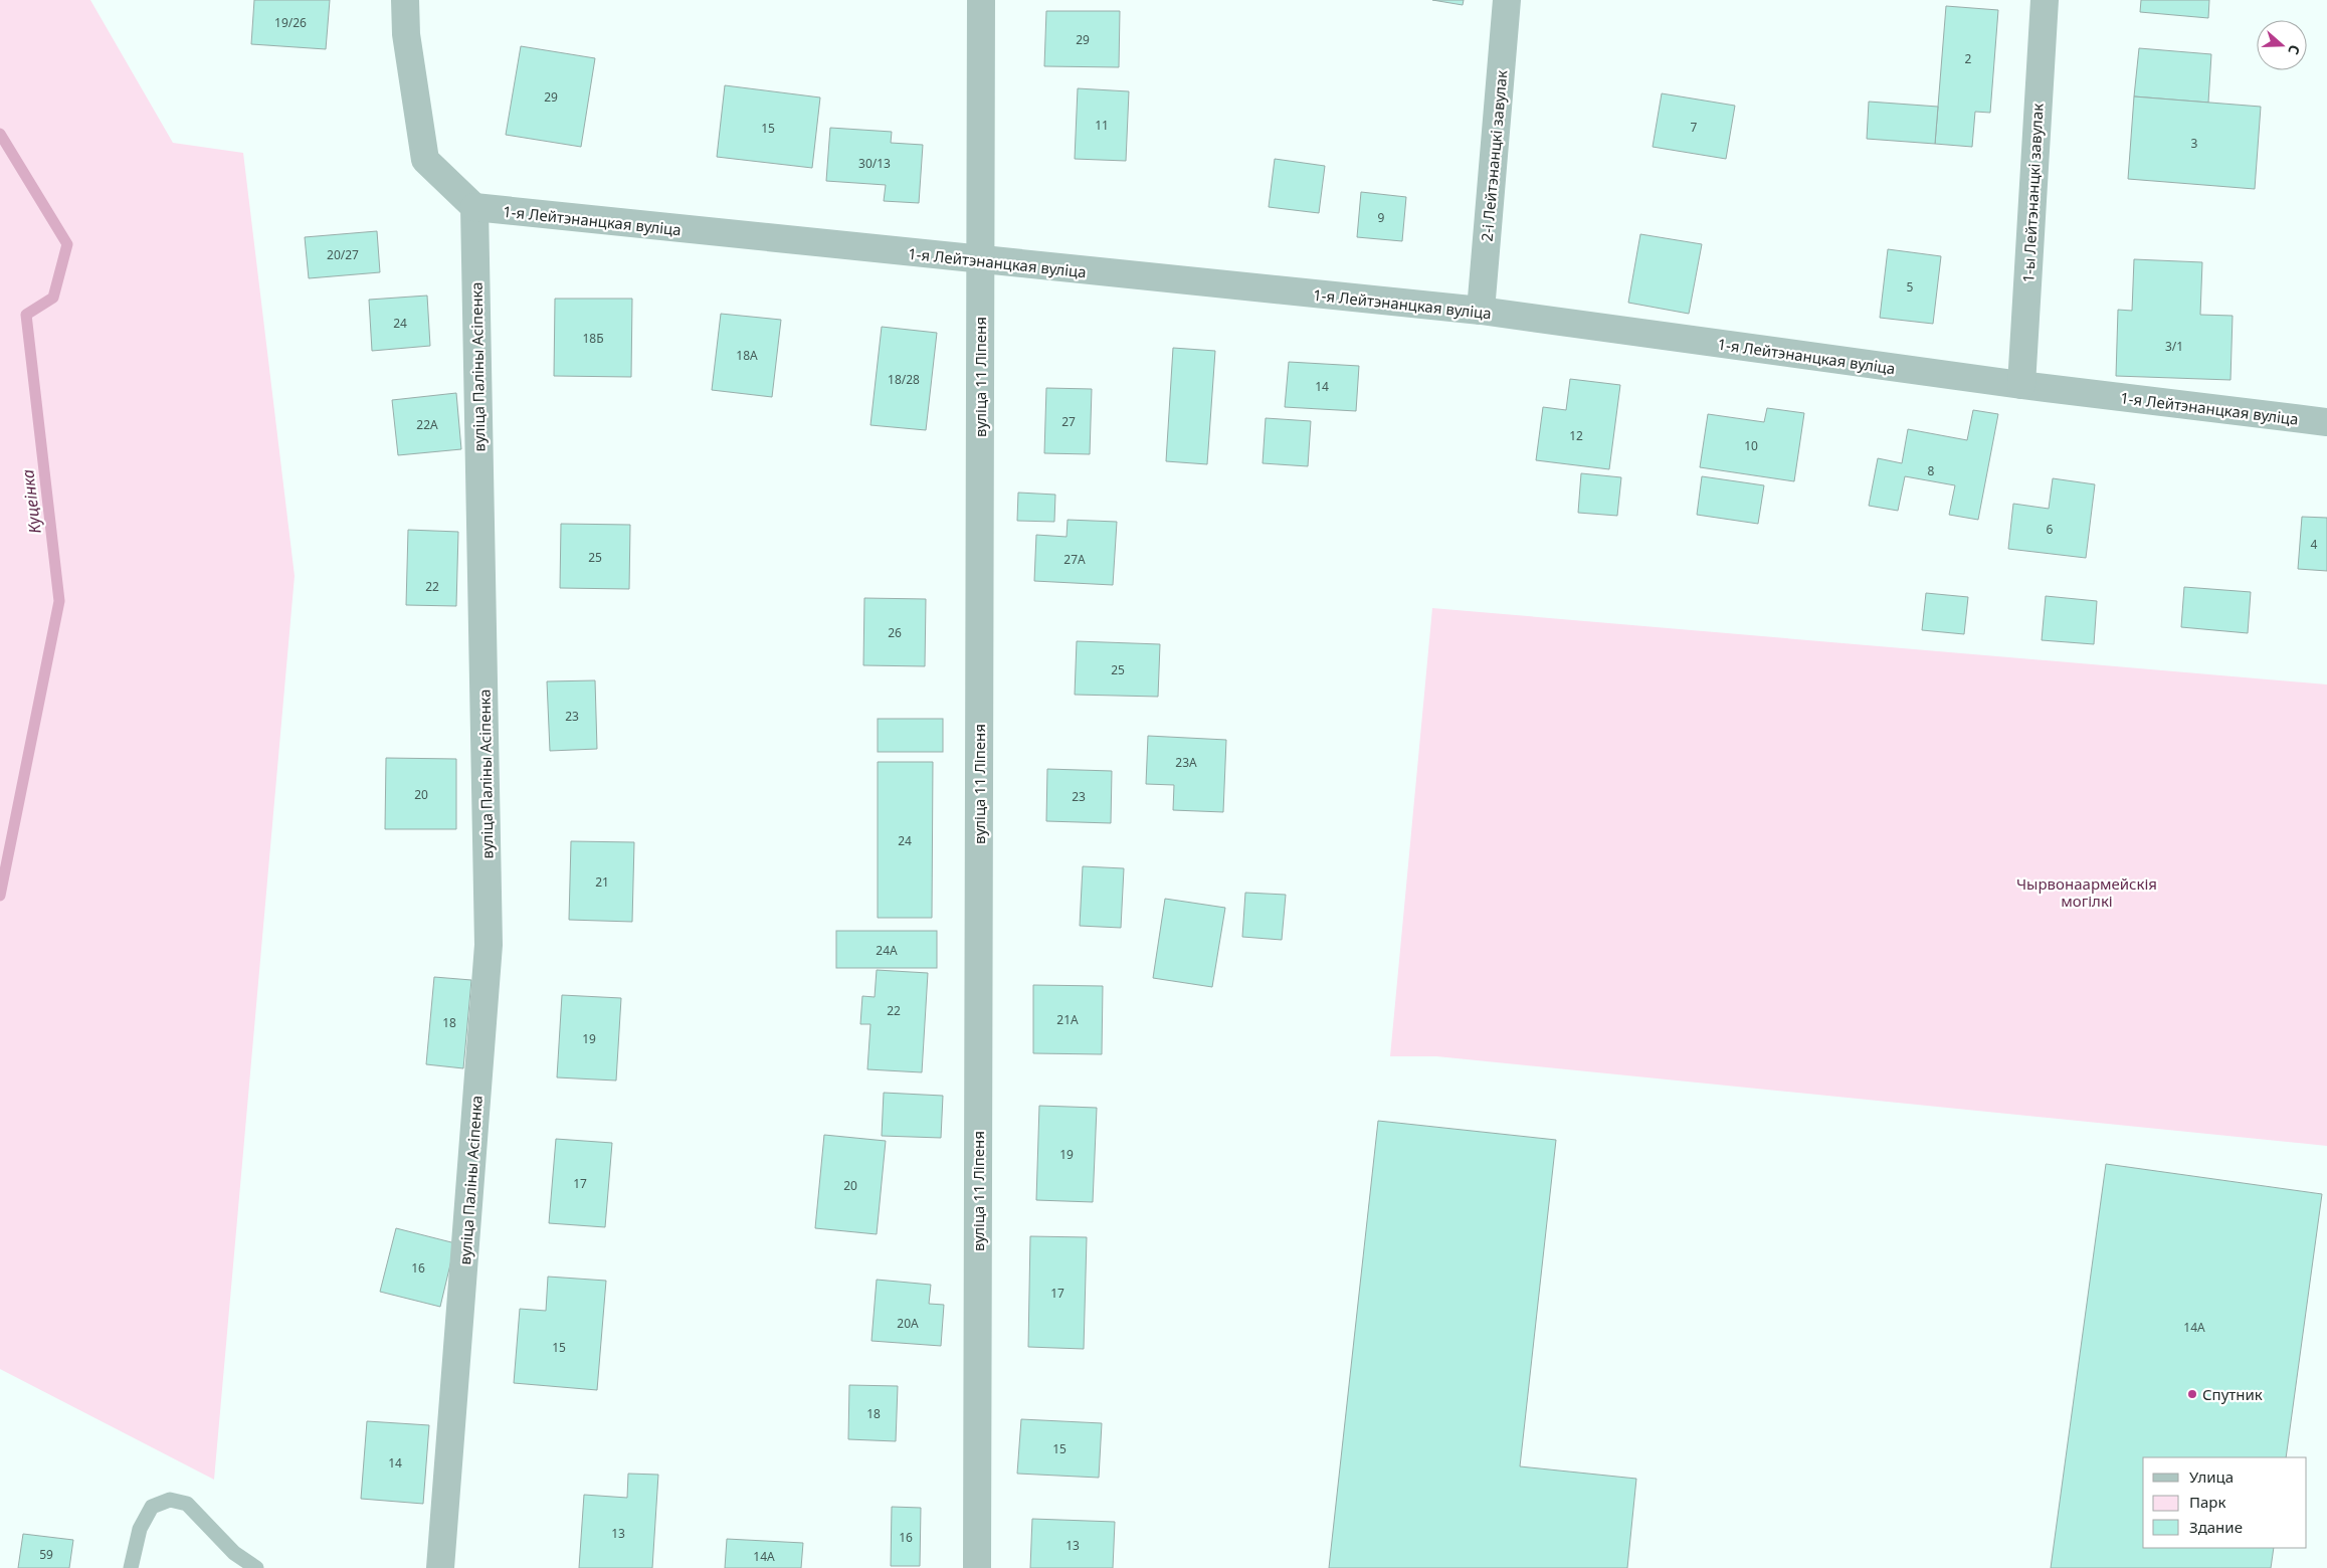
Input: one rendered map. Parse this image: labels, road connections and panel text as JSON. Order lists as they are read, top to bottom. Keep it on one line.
{"streets":{"street":["2-і Лейтэнанцкі завулак","1-ы Лейтэнанцкі завулак","1-я Лейтэнанцкая вуліца","вуліца Паліны Асіпенка","вуліца 11 Ліпеня"]},"crossings":[["2-і Лейтэнанцкі завулак","1-я Лейтэнанцкая вуліца"],["1-ы Лейтэнанцкі завулак","1-я Лейтэнанцкая вуліца"],["1-я Лейтэнанцкая вуліца","вуліца Паліны Асіпенка"],["1-я Лейтэнанцкая вуліца","вуліца 11 Ліпеня"]],"water":["Куцеінка"],"parks":["Чырвонаармейскія могілкі"],"places":["Спутник"],"house_numbers":["19/26","29","2","29","11","7","15","3","30/13","9","20/27","5","24","18Б","3/1","18А","18/28","14","27","22А","12","10","8","6","4","25","27А","22","26","25","23","23А","20","23","24","21","24А","22","21А","18","19","19","17","20","16","17","20А","14А","15","18","15","14","13","16","13","59","14А"],"legend":["Улица","Парк","Здание"],"north":"right"}
